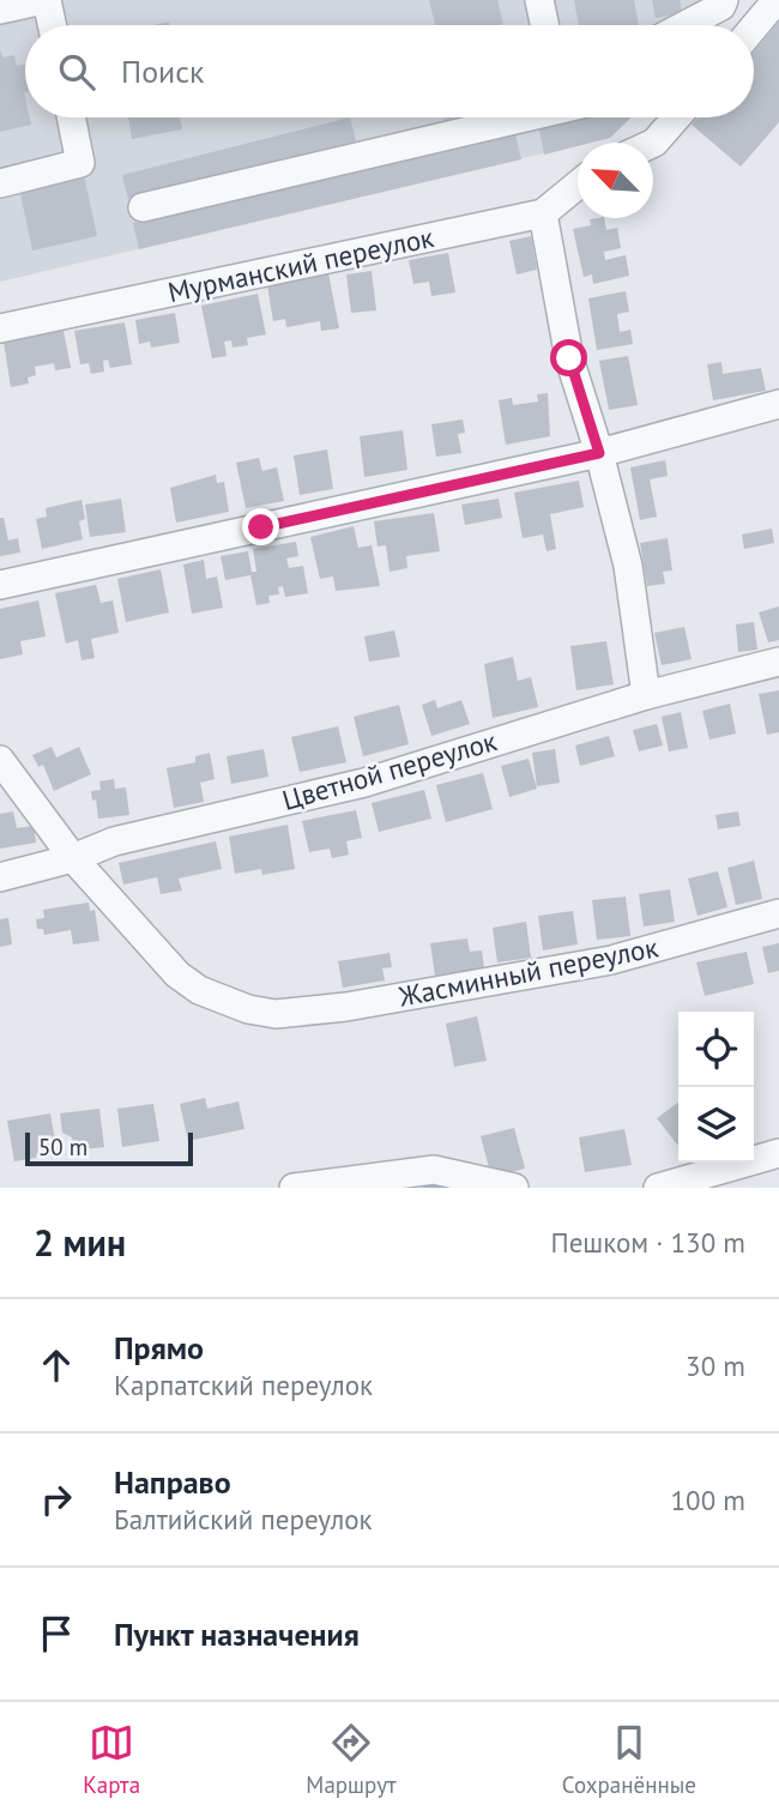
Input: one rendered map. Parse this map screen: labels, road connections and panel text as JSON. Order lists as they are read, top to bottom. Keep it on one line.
{"streets":{"street":["Мурманский переулок","Цветной переулок","Жасминный переулок"]},"crossings":[["Цветной переулок","Жасминный переулок"]],"scale_bar":"50 m","north":"top left","page":{"search":"Поиск","scale":"50 m","heading":["2 мин","Пешком · 130 m"],"list":[["Прямо","Карпатский переулок","30 m"],["Направо","Балтийский переулок","100 m"],"Пункт назначения"],"nav":["Карта","Маршрут","Сохранённые"]}}
